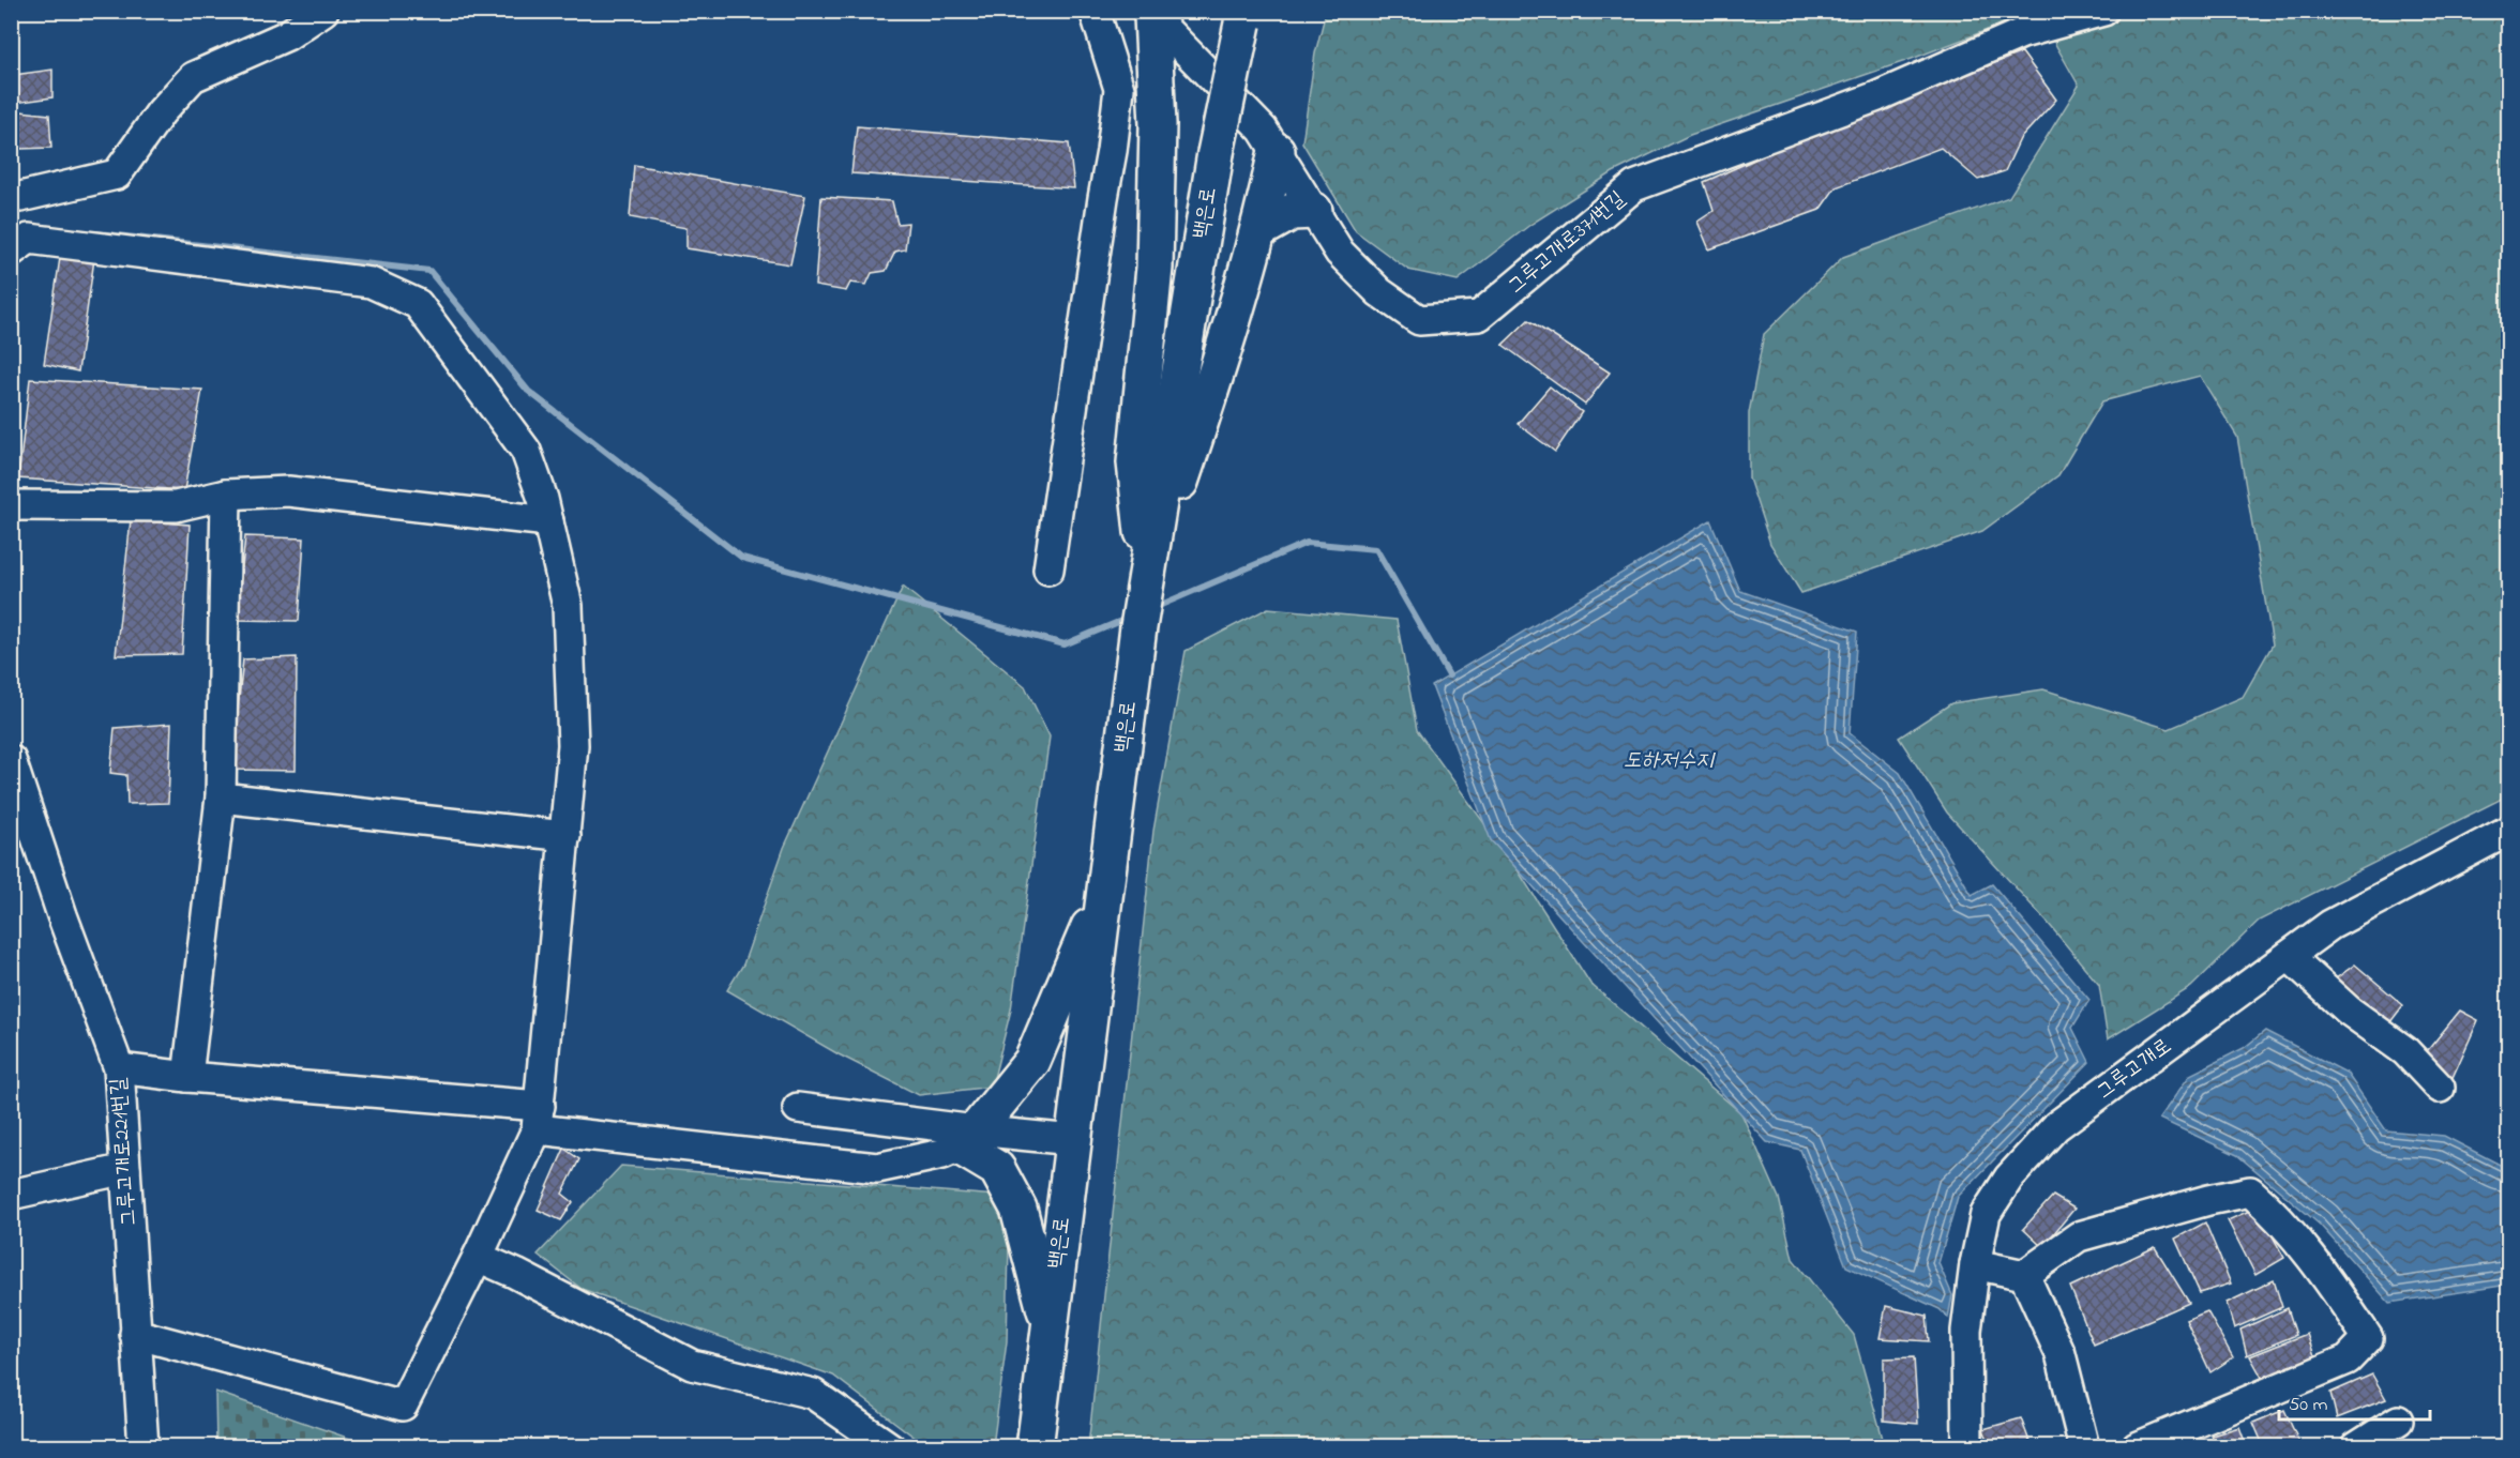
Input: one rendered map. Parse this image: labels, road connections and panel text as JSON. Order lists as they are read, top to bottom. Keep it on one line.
{"streets":{"main road":["백은로"],"street":["그루고개로371번길","그루고개로","그루고개로221번길"]},"water":["도하저수지"],"scale_bar":"50 m"}
